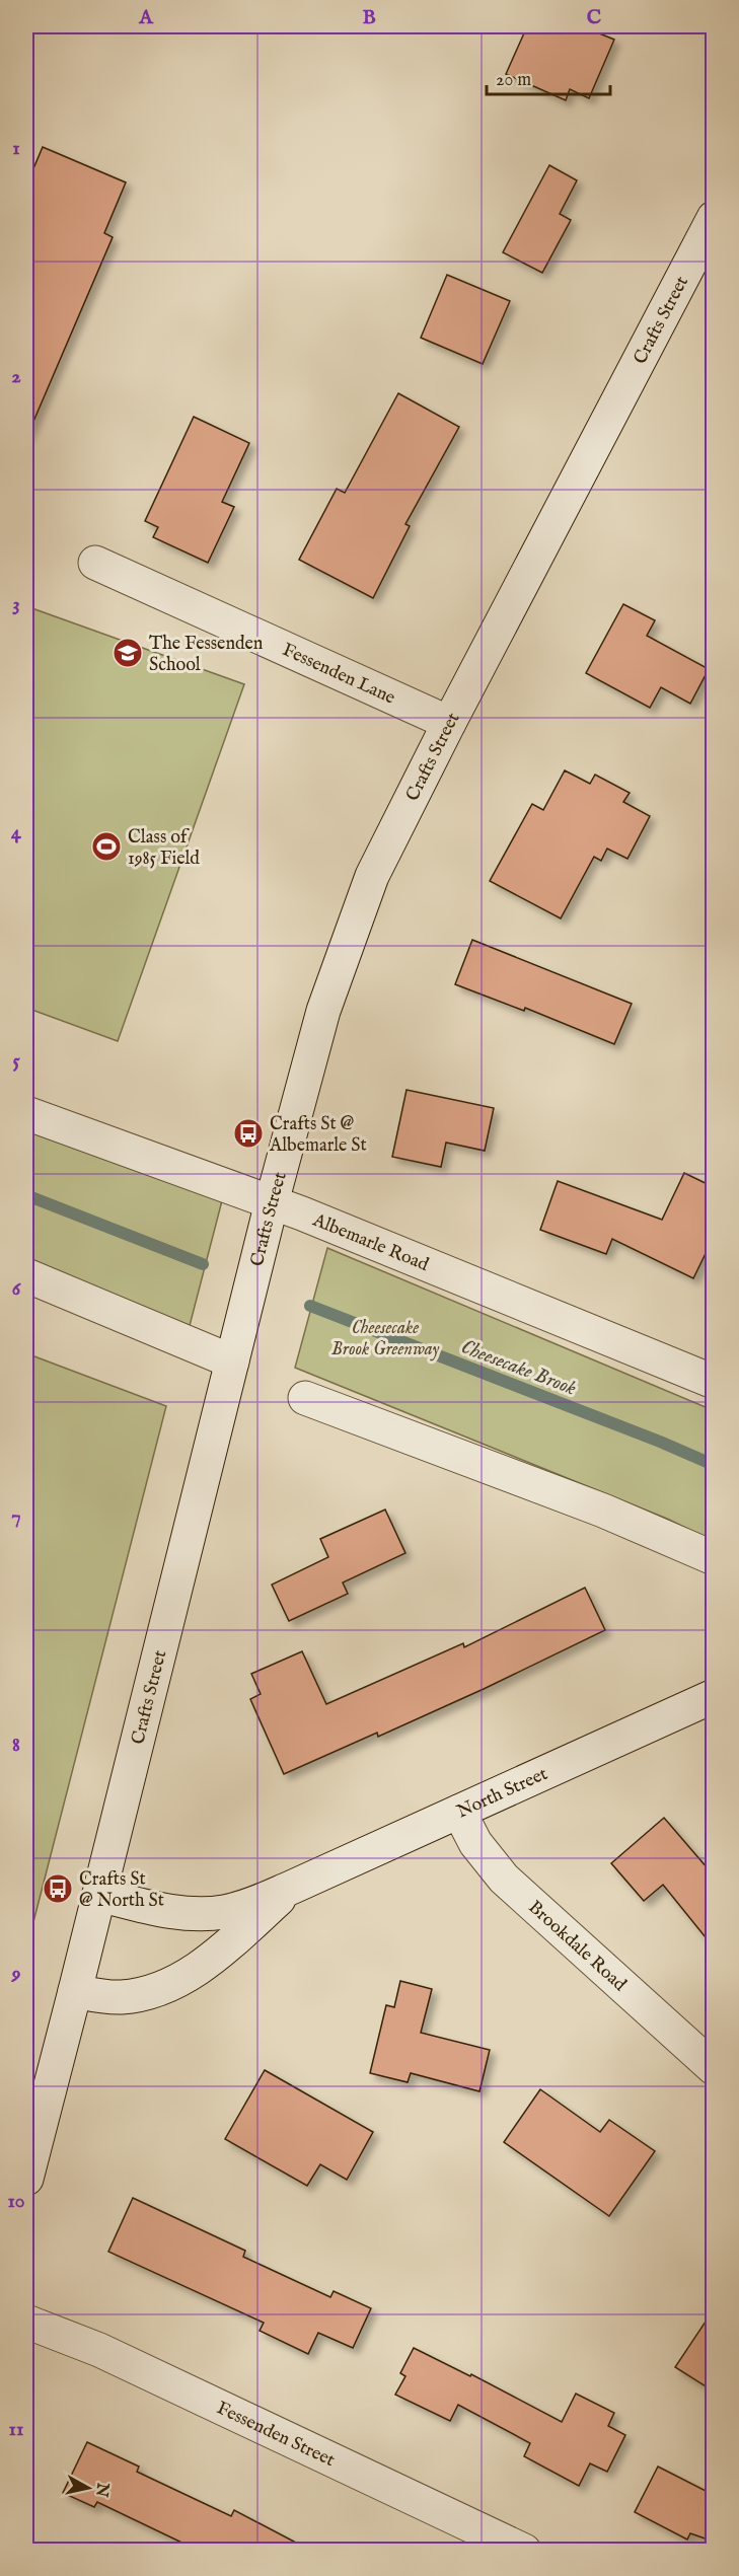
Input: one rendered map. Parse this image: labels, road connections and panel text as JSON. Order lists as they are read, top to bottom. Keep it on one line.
{"streets":{"main road":["Crafts Street","Fessenden Lane","Albemarle Road","North Street","Brookdale Road","Fessenden Street"]},"crossings":[["Crafts Street","Fessenden Lane"],["Crafts Street","Albemarle Road"],["Crafts Street","North Street"],["North Street","Brookdale Road"]],"water":["Cheesecake Brook"],"parks":["Cheesecake Brook Greenway"],"places":{"school or university":["The Fessenden School"],"sports":["Class of 1985 Field"],"bus stop":["Crafts St @ Albemarle St","Crafts St @ North St"]},"scale_bar":"20 m","north":"right","grid":{"columns":["A","B","C"],"rows":["1","2","3","4","5","6","7","8","9","10","11"]}}
